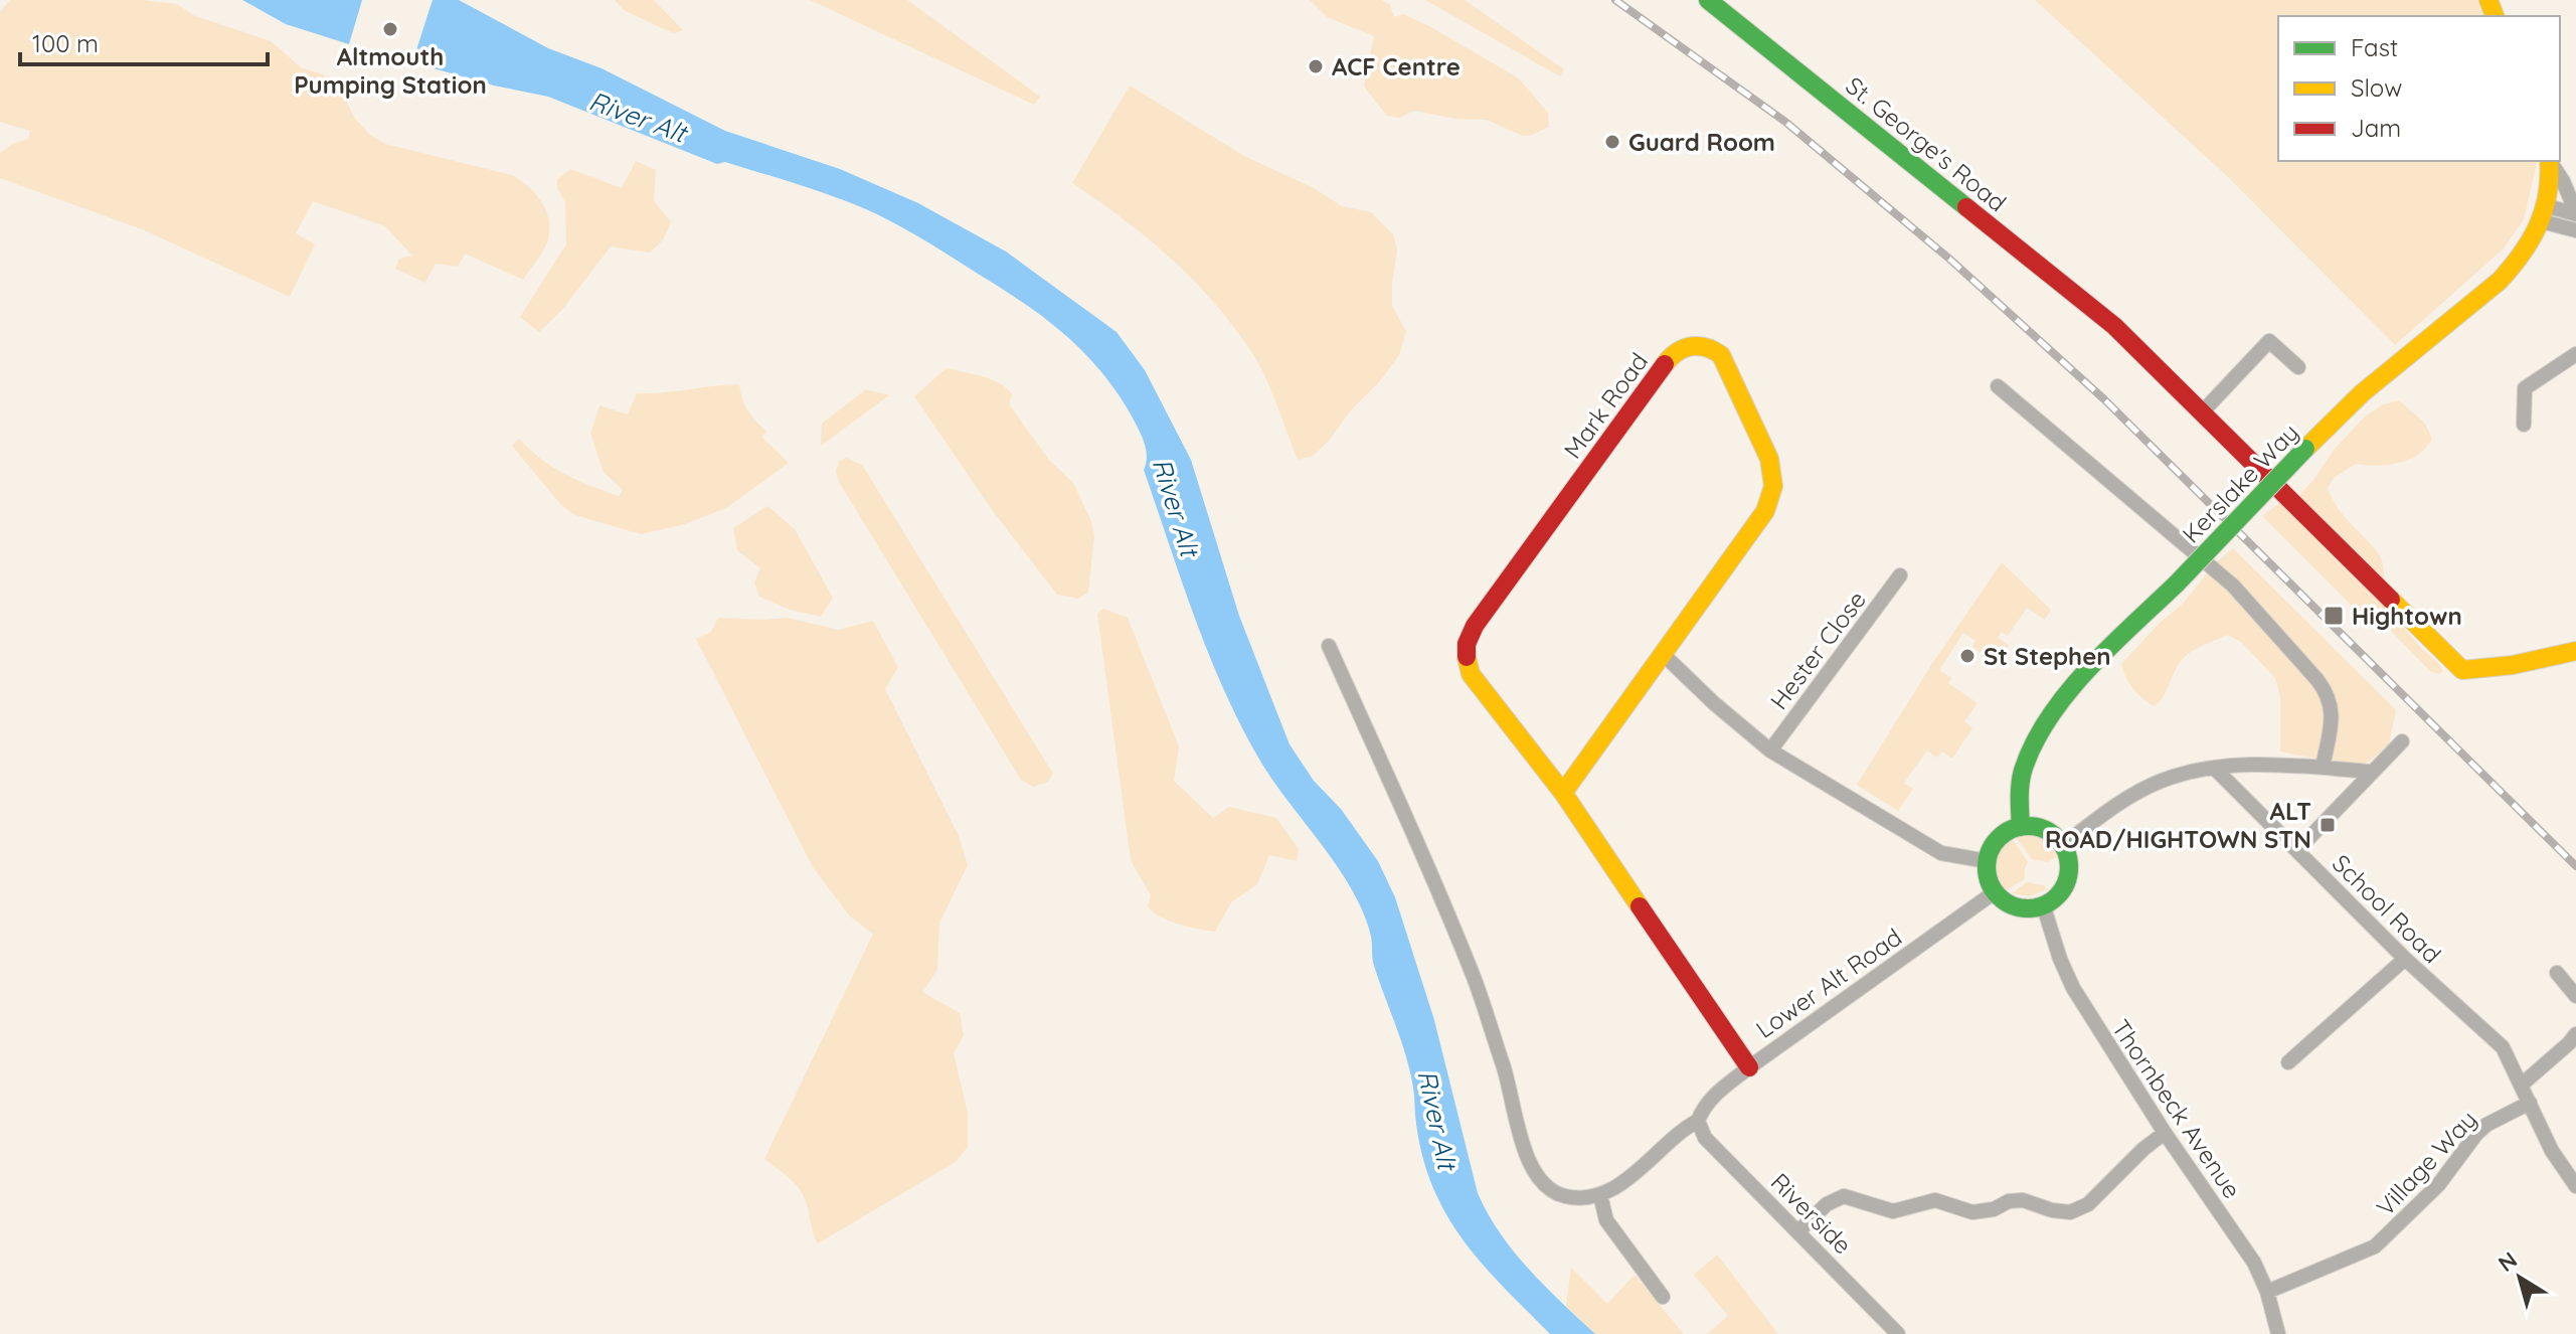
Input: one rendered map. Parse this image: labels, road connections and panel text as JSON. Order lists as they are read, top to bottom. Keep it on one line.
{"streets":{"street":["St. George's Road","Mark Road","Kerslake Way","Hester Close","School Road","Lower Alt Road","Thornbeck Avenue","Village Way","Riverside"]},"crossings":[["Mark Road","Lower Alt Road"],["Kerslake Way","Lower Alt Road"],["Kerslake Way","Thornbeck Avenue"],["School Road","Village Way"],["Lower Alt Road","Thornbeck Avenue"],["Lower Alt Road","Riverside"],["Thornbeck Avenue","Village Way"]],"water":["River Alt"],"places":{"other":["Altmouth Pumping Station","ACF Centre","Guard Room","St Stephen"],"transit":["Hightown","ALT ROAD/HIGHTOWN STN"]},"legend":["Fast","Slow","Jam"],"scale_bar":"100 m","north":"top left"}
